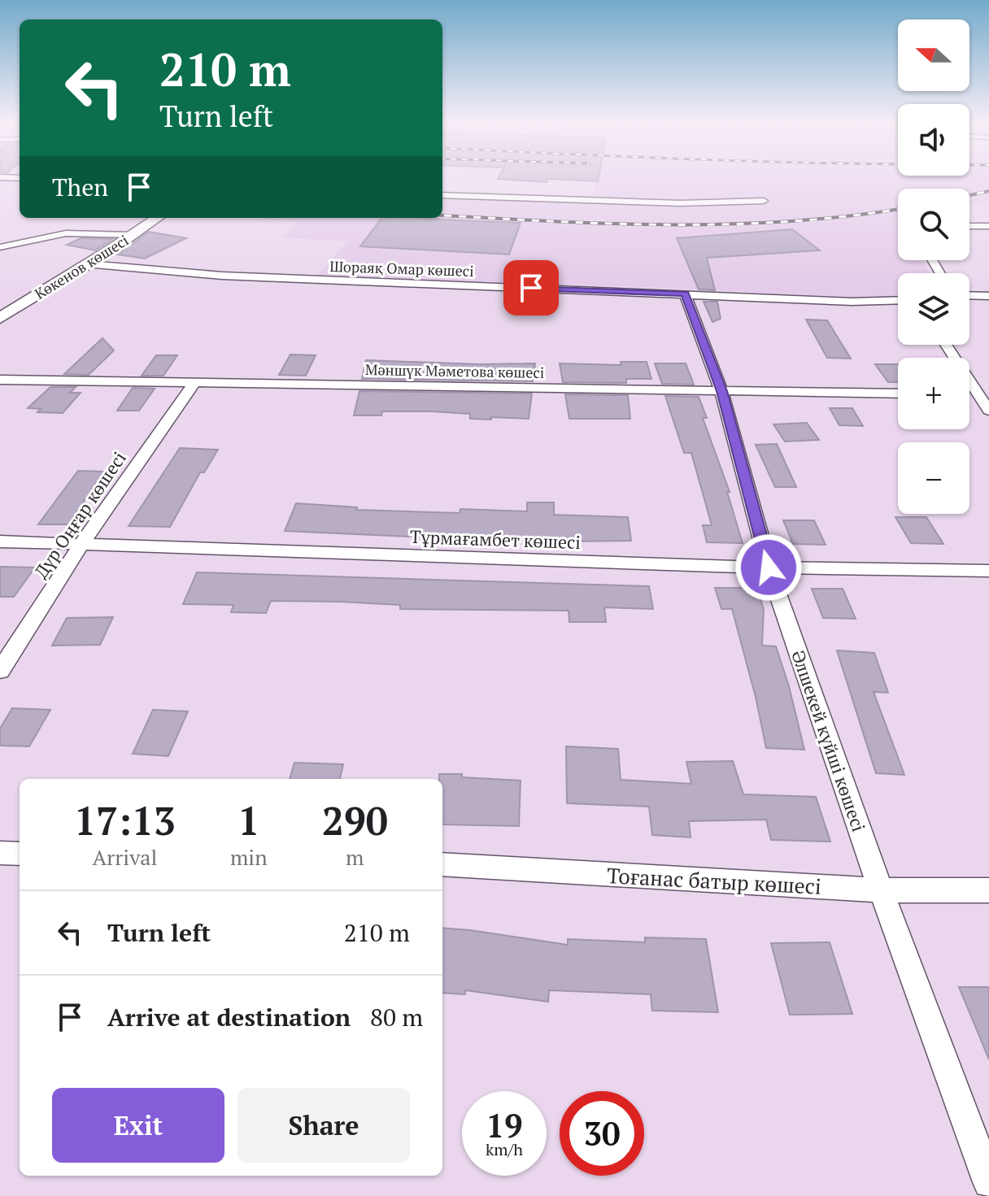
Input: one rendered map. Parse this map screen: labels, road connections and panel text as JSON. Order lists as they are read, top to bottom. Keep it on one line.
{"streets":{"street":["Көкенов көшесі","Шораяқ Омар көшесі","Мәншүк Мәметова көшесі","Дүр Оңғар көшесі","Тұрмағамбет көшесі","Әлшекей күйші көшесі","Тоғанас батыр көшесі"]},"crossings":[["Көкенов көшесі","Шораяқ Омар көшесі"],["Шораяқ Омар көшесі","Әлшекей күйші көшесі"],["Мәншүк Мәметова көшесі","Дүр Оңғар көшесі"],["Мәншүк Мәметова көшесі","Әлшекей күйші көшесі"],["Дүр Оңғар көшесі","Тұрмағамбет көшесі"],["Тұрмағамбет көшесі","Әлшекей күйші көшесі"],["Әлшекей күйші көшесі","Тоғанас батыр көшесі"]],"north":"left","page":{"map_buttons":["+","−"],"turn":["210 m","Turn left"],"then":"Then","eta":["17:13","Arrival","1","min","290","m"],"list":[{"name":"Turn left","value":"210 m"},{"name":"Arrive at destination","value":"80 m"}],"buttons":["Exit","Share"],"speed":"19 km/h","limit":"30"}}
